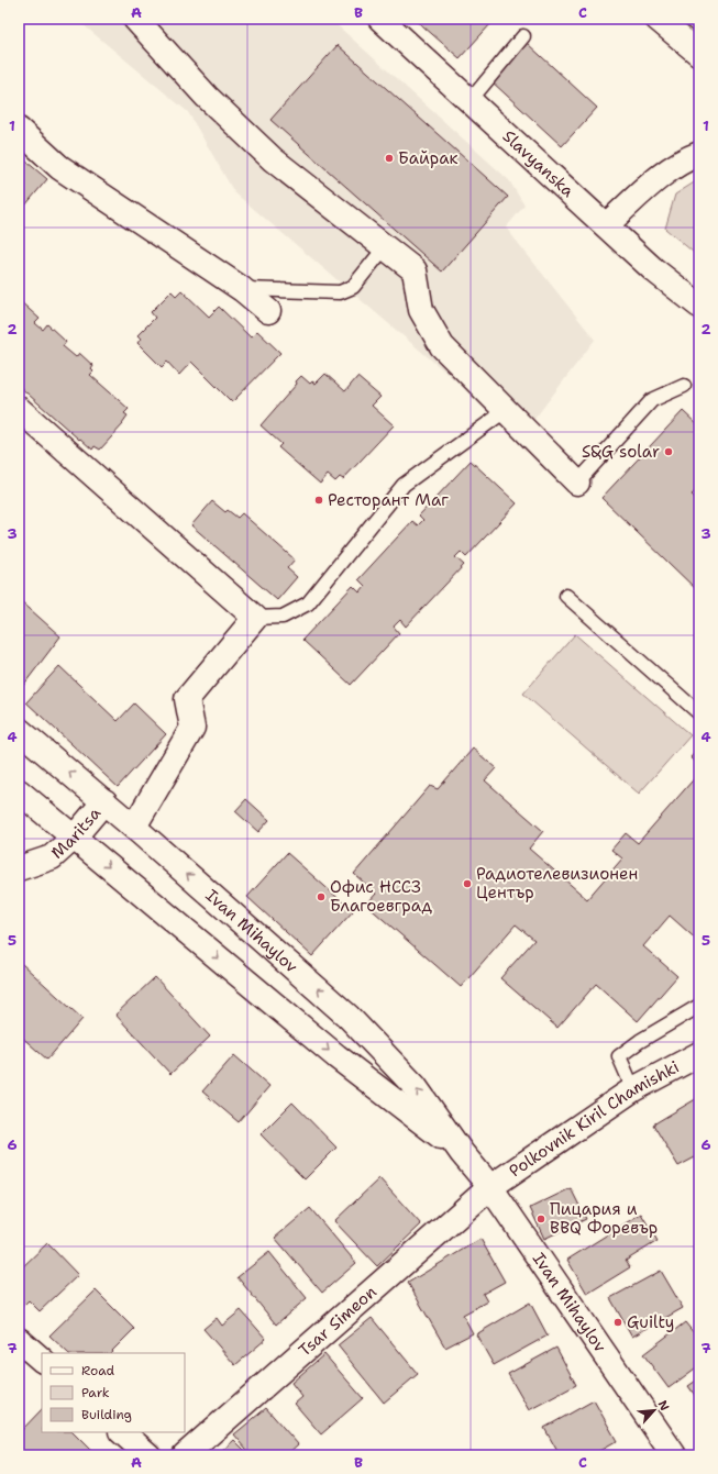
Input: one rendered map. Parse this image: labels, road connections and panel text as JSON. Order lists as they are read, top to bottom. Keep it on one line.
{"streets":{"street":["Slavyanska","Maritsa","Ivan Mihaylov","Polkovnik Kiril Chamishki","Tsar Simeon"]},"crossings":[["Maritsa","Ivan Mihaylov"],["Ivan Mihaylov","Polkovnik Kiril Chamishki"],["Ivan Mihaylov","Tsar Simeon"],["Polkovnik Kiril Chamishki","Tsar Simeon"]],"places":["Байрак","S&G solar","Ресторант Маг","Радиотелевизионен Център","Офис НССЗ Благоевград","Пицария и BBQ Форевър","Guilty"],"legend":["Road","Park","Building"],"north":"top right","grid":{"columns":["A","B","C"],"rows":["1","2","3","4","5","6","7"]}}
